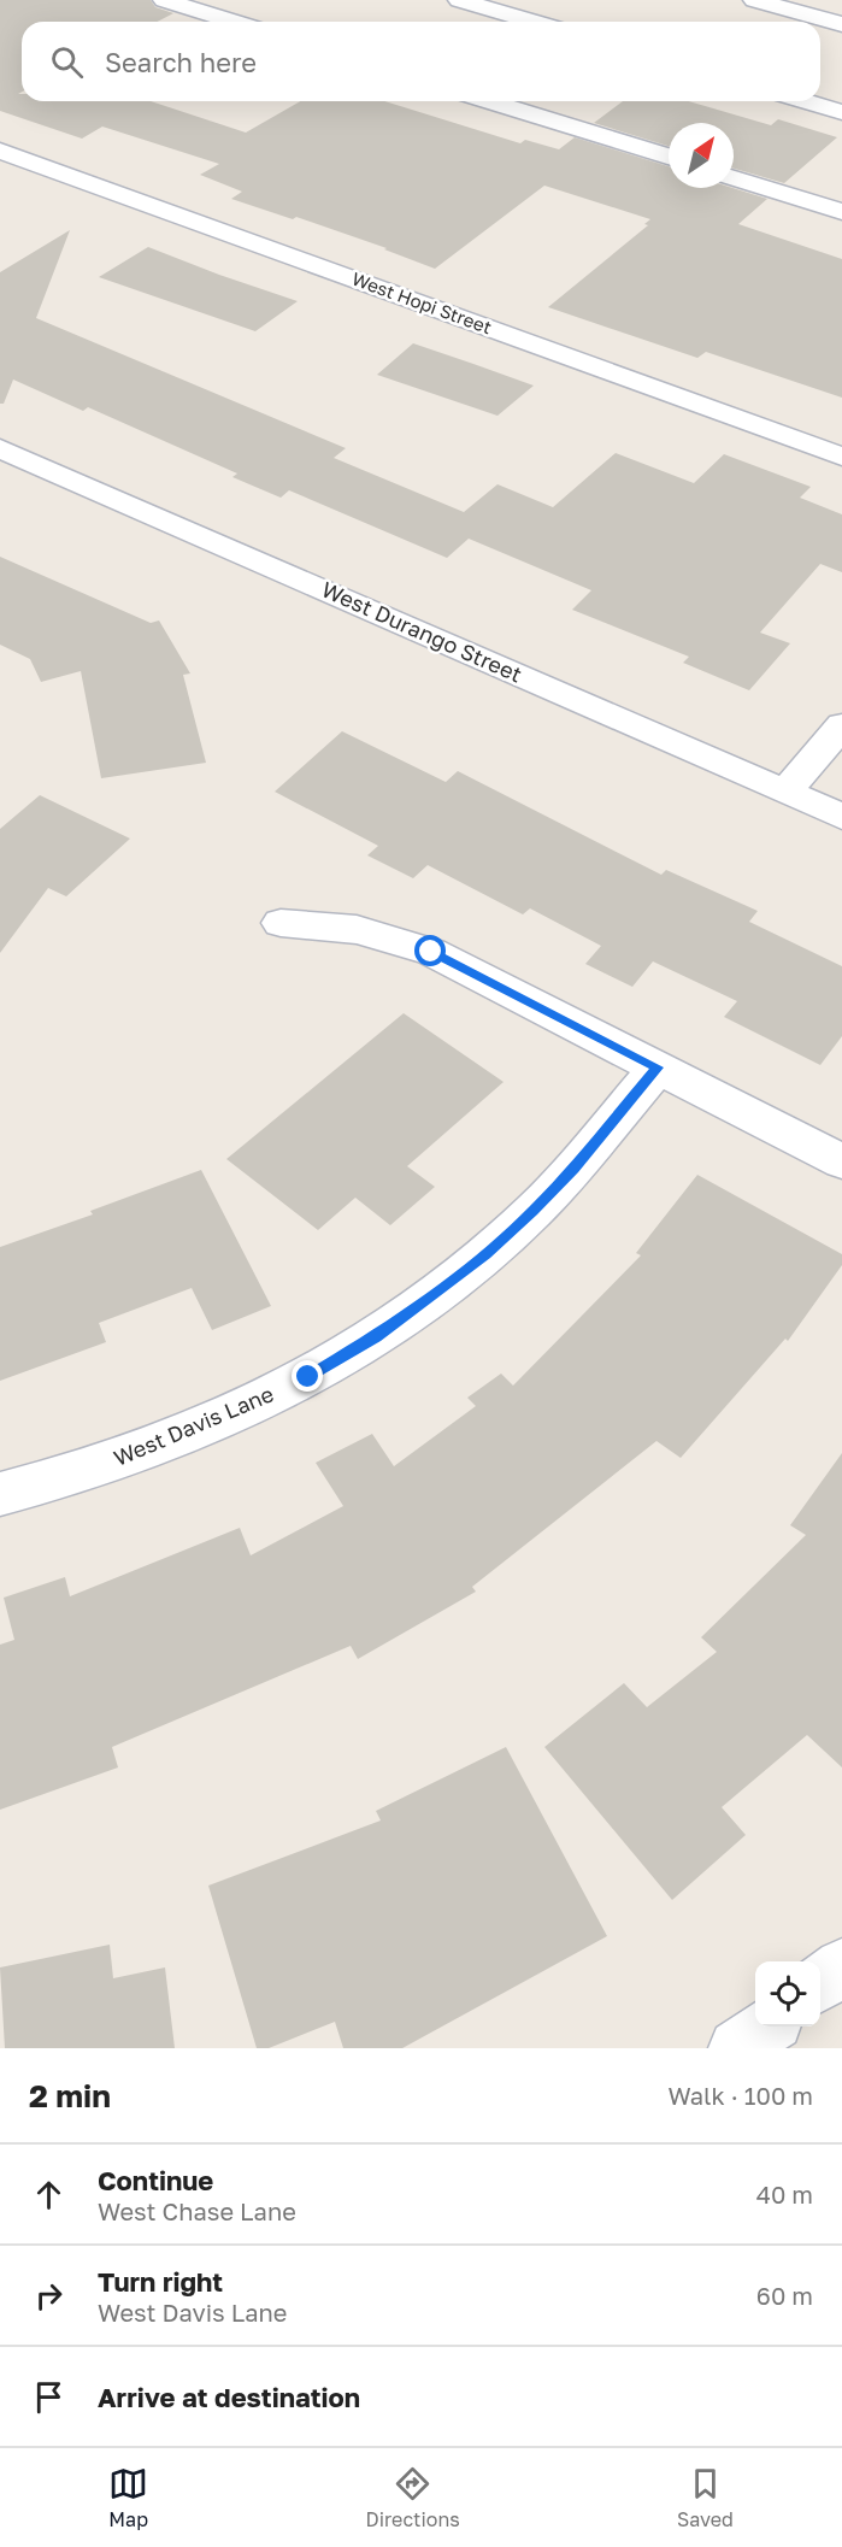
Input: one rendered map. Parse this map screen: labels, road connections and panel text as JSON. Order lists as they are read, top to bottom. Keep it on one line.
{"streets":{"street":["West Hopi Street","West Durango Street","West Davis Lane"]},"north":"top right","page":{"search":"Search here","heading":["2 min","Walk · 100 m"],"list":[["Continue","West Chase Lane","40 m"],["Turn right","West Davis Lane","60 m"],"Arrive at destination"],"nav":["Map","Directions","Saved"]}}
